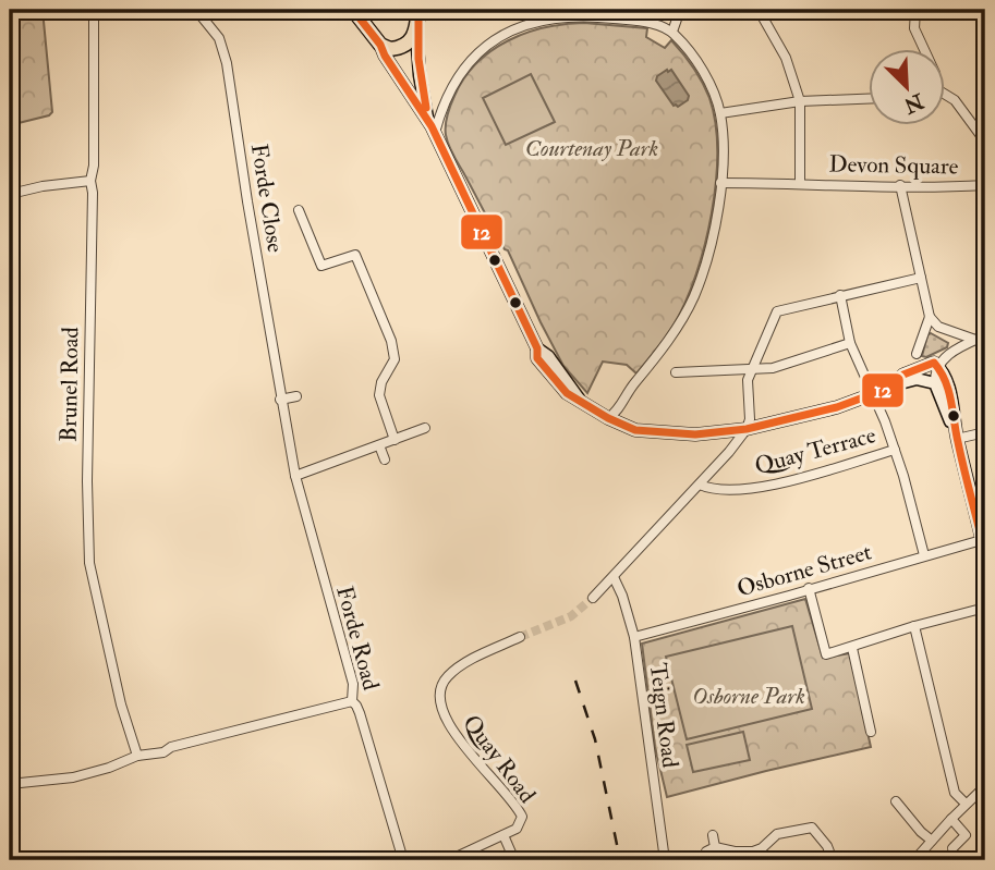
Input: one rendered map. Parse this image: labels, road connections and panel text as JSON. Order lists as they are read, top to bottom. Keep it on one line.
{"streets":{"street":["Devon Square","Forde Close","Brunel Road","Quay Terrace","Osborne Street","Forde Road","Teign Road","Quay Road"]},"crossings":[["Forde Close","Forde Road"],["Osborne Street","Teign Road"]],"parks":["Courtenay Park","Osborne Park"],"lines":["transit line 12"],"north":"bottom right"}
